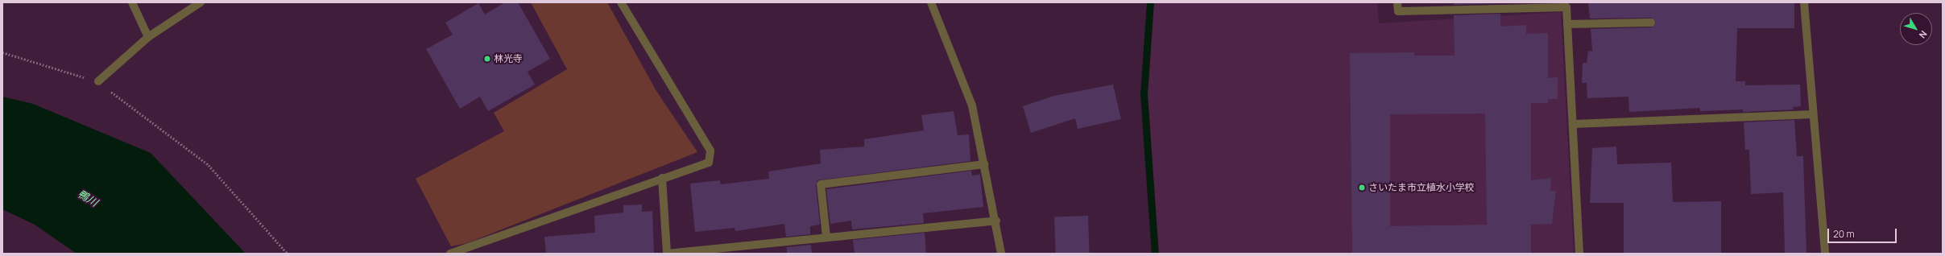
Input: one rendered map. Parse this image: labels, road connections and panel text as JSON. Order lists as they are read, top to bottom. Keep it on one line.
{"water":["鴨川"],"places":["林光寺","さいたま市立植水小学校"],"scale_bar":"20 m","north":"bottom right"}
